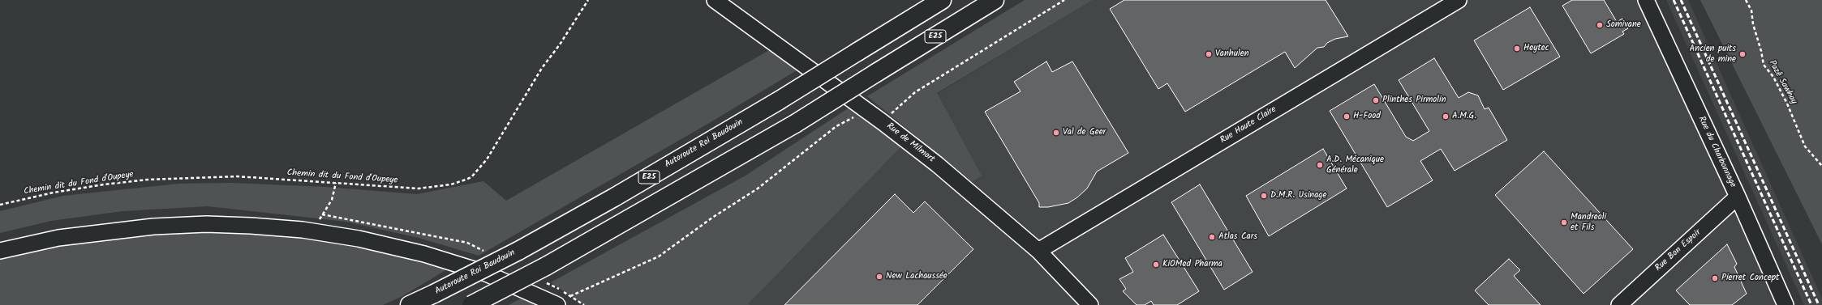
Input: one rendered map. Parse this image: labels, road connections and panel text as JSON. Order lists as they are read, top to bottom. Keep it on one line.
{"streets":{"highway":["E25","Autoroute Roi Baudouin"],"street":["Rue Haute Claire","Rue de Milmort","Rue du Charbonnage","Rue Bon Espoir"],"path":["Pazê Sawhay","Chemin dit du Fond d'Oupeye"]},"crossings":[["Rue Haute Claire","Rue de Milmort"],["Rue du Charbonnage","Rue Bon Espoir"]],"places":["Somivane","Heytec","Vanhulen","Ancien puits de mine","Plinthes Pirmolin","H-Food","A.M.G.","Val de Geer","A.D. Mécanique Générale","D.M.R. Usinage","Mandreoli et Fils","Atlas Cars","KiOMed Pharma","New Lachaussée","Pierret Concept"]}
